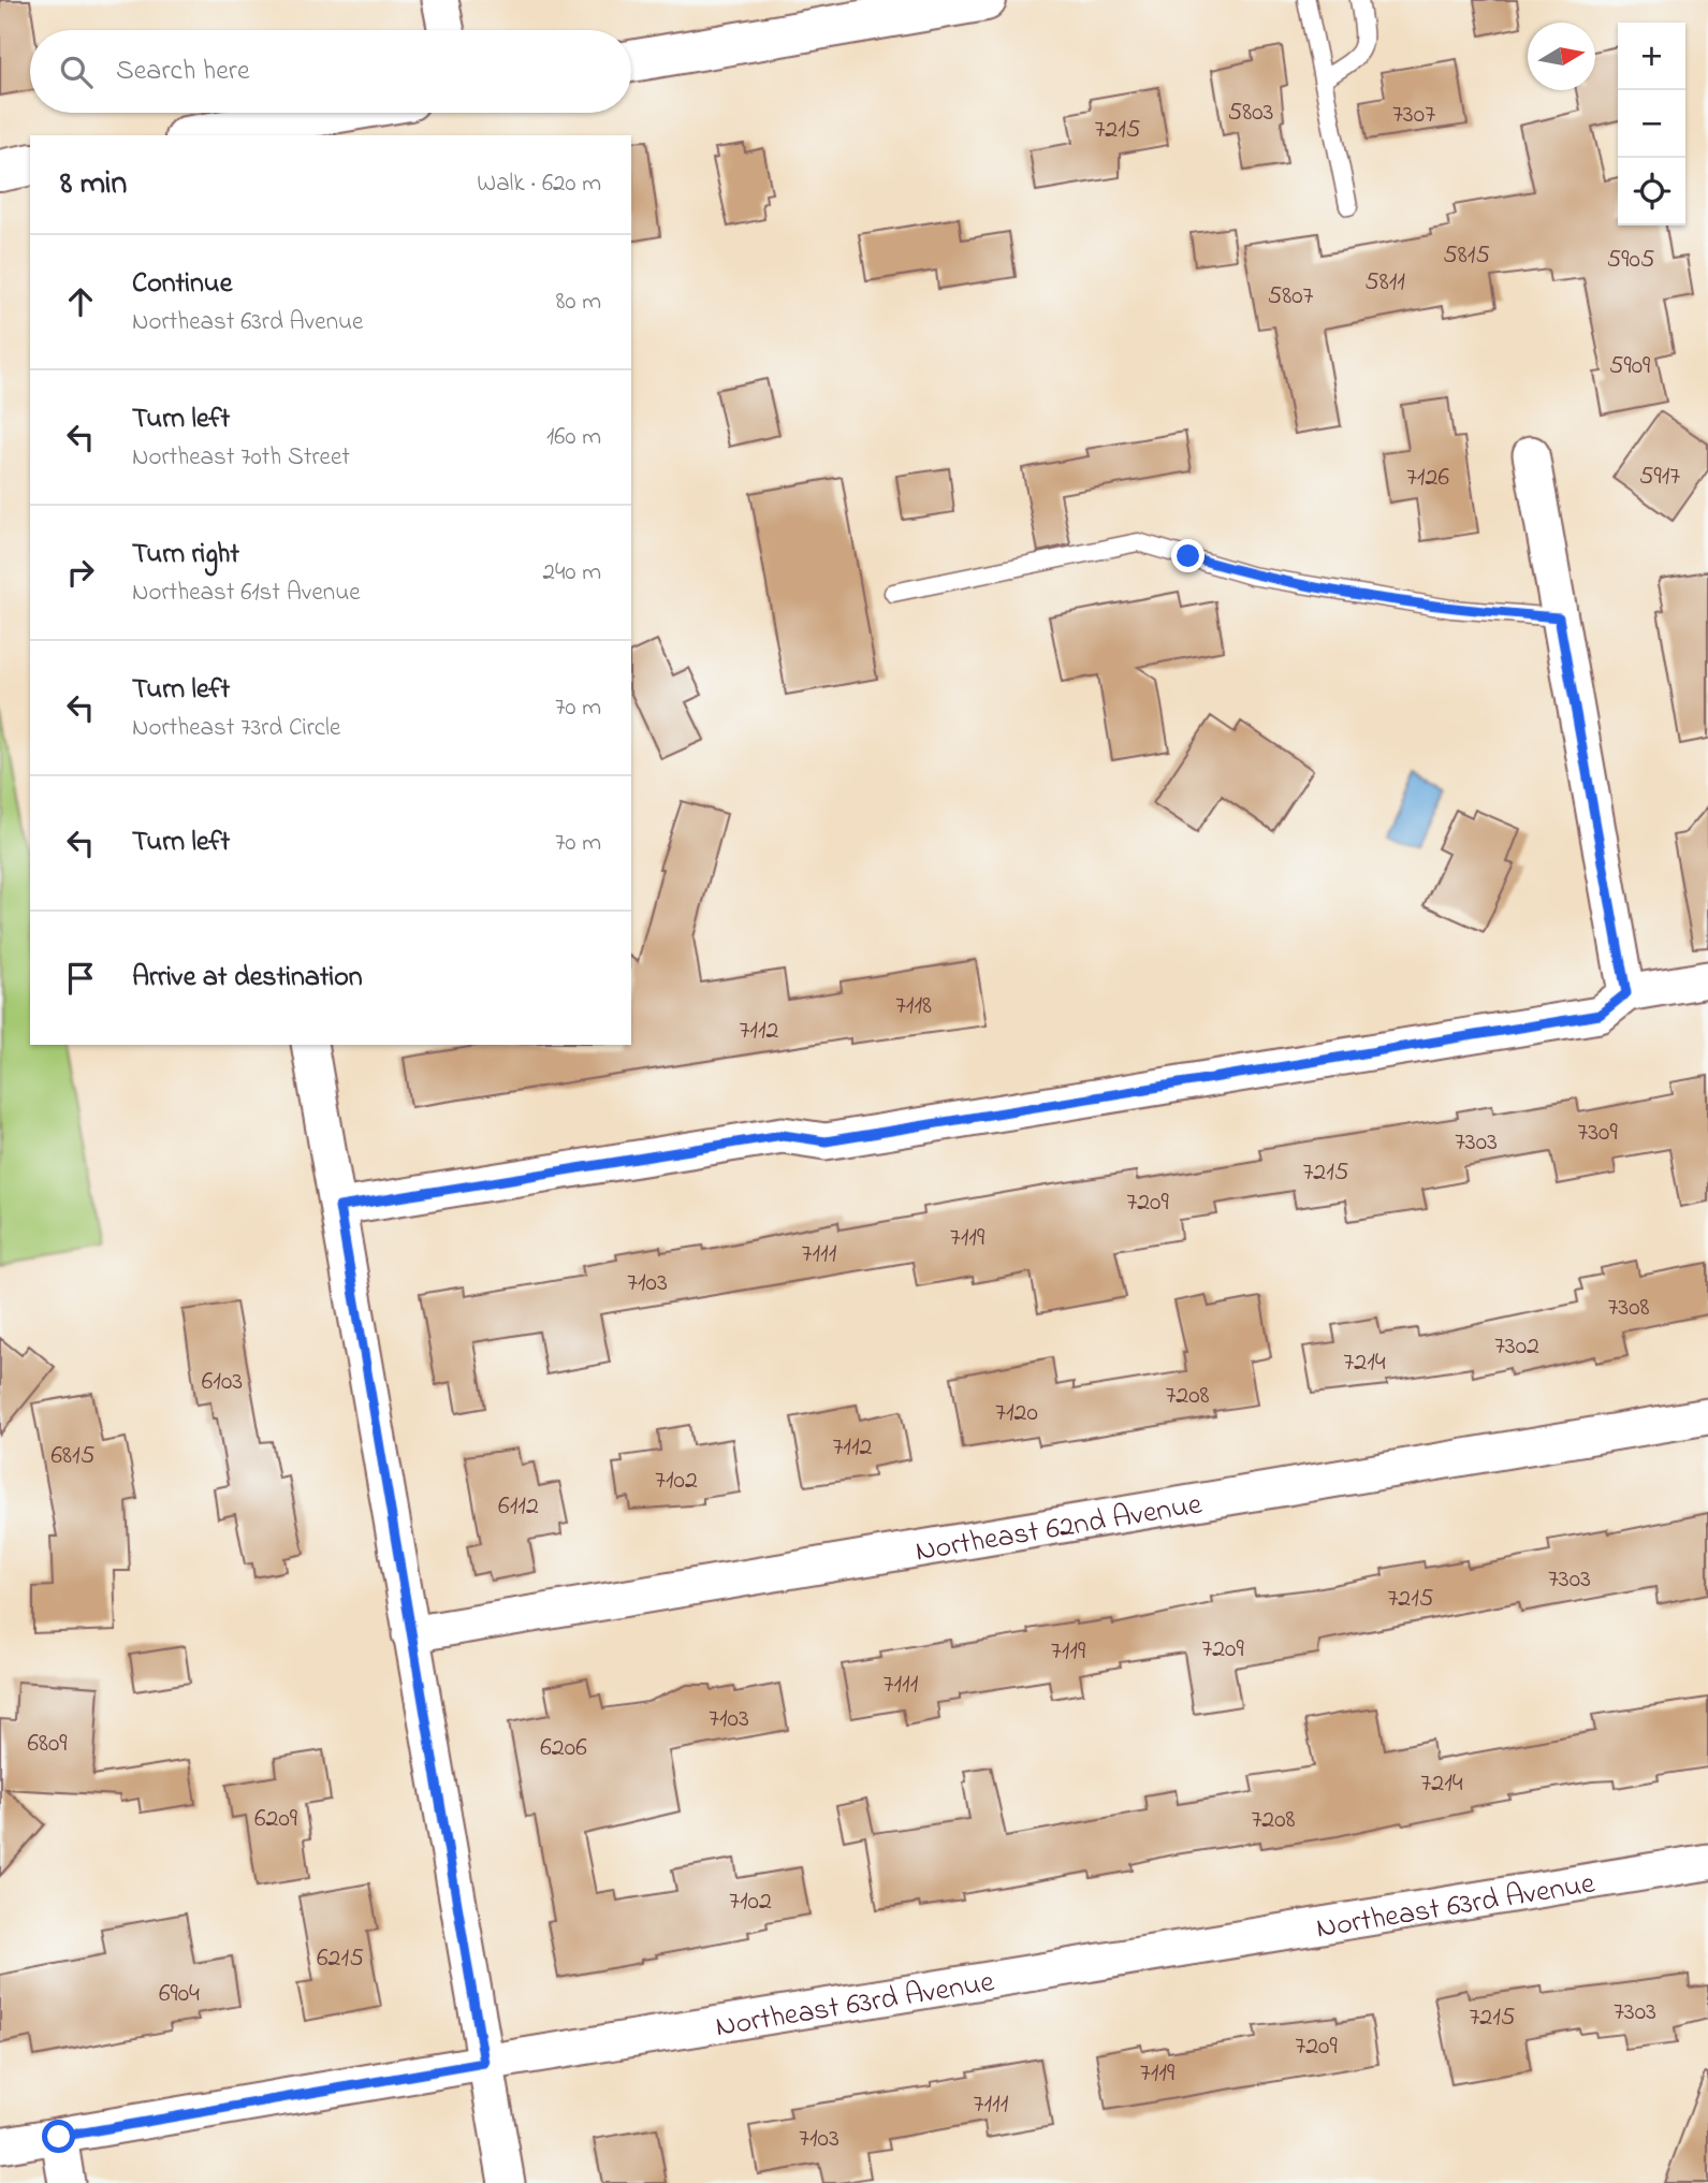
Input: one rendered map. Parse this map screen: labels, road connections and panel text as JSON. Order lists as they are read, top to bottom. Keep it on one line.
{"streets":{"street":["Northeast 62nd Avenue","Northeast 63rd Avenue"]},"house_numbers":["5803","7307","7215","5815","5905","5811","5807","5909","5917","7126","7118","7112","7309","7303","7215","7209","7119","7111","7103","7308","7302","7214","6103","7208","7120","7112","6815","7102","6112","7303","7215","7209","7119","7111","7103","6809","6206","7214","6209","7208","7102","6215","6904","7303","7215","7209","7119","7111","7103"],"north":"right","page":{"map_buttons":["+","−"],"search":"Search here","heading":["8 min","Walk · 620 m"],"list":[["Continue","Northeast 63rd Avenue","80 m"],["Turn left","Northeast 70th Street","160 m"],["Turn right","Northeast 61st Avenue","240 m"],["Turn left","Northeast 73rd Circle","70 m"],["Turn left","70 m"],"Arrive at destination"]}}
